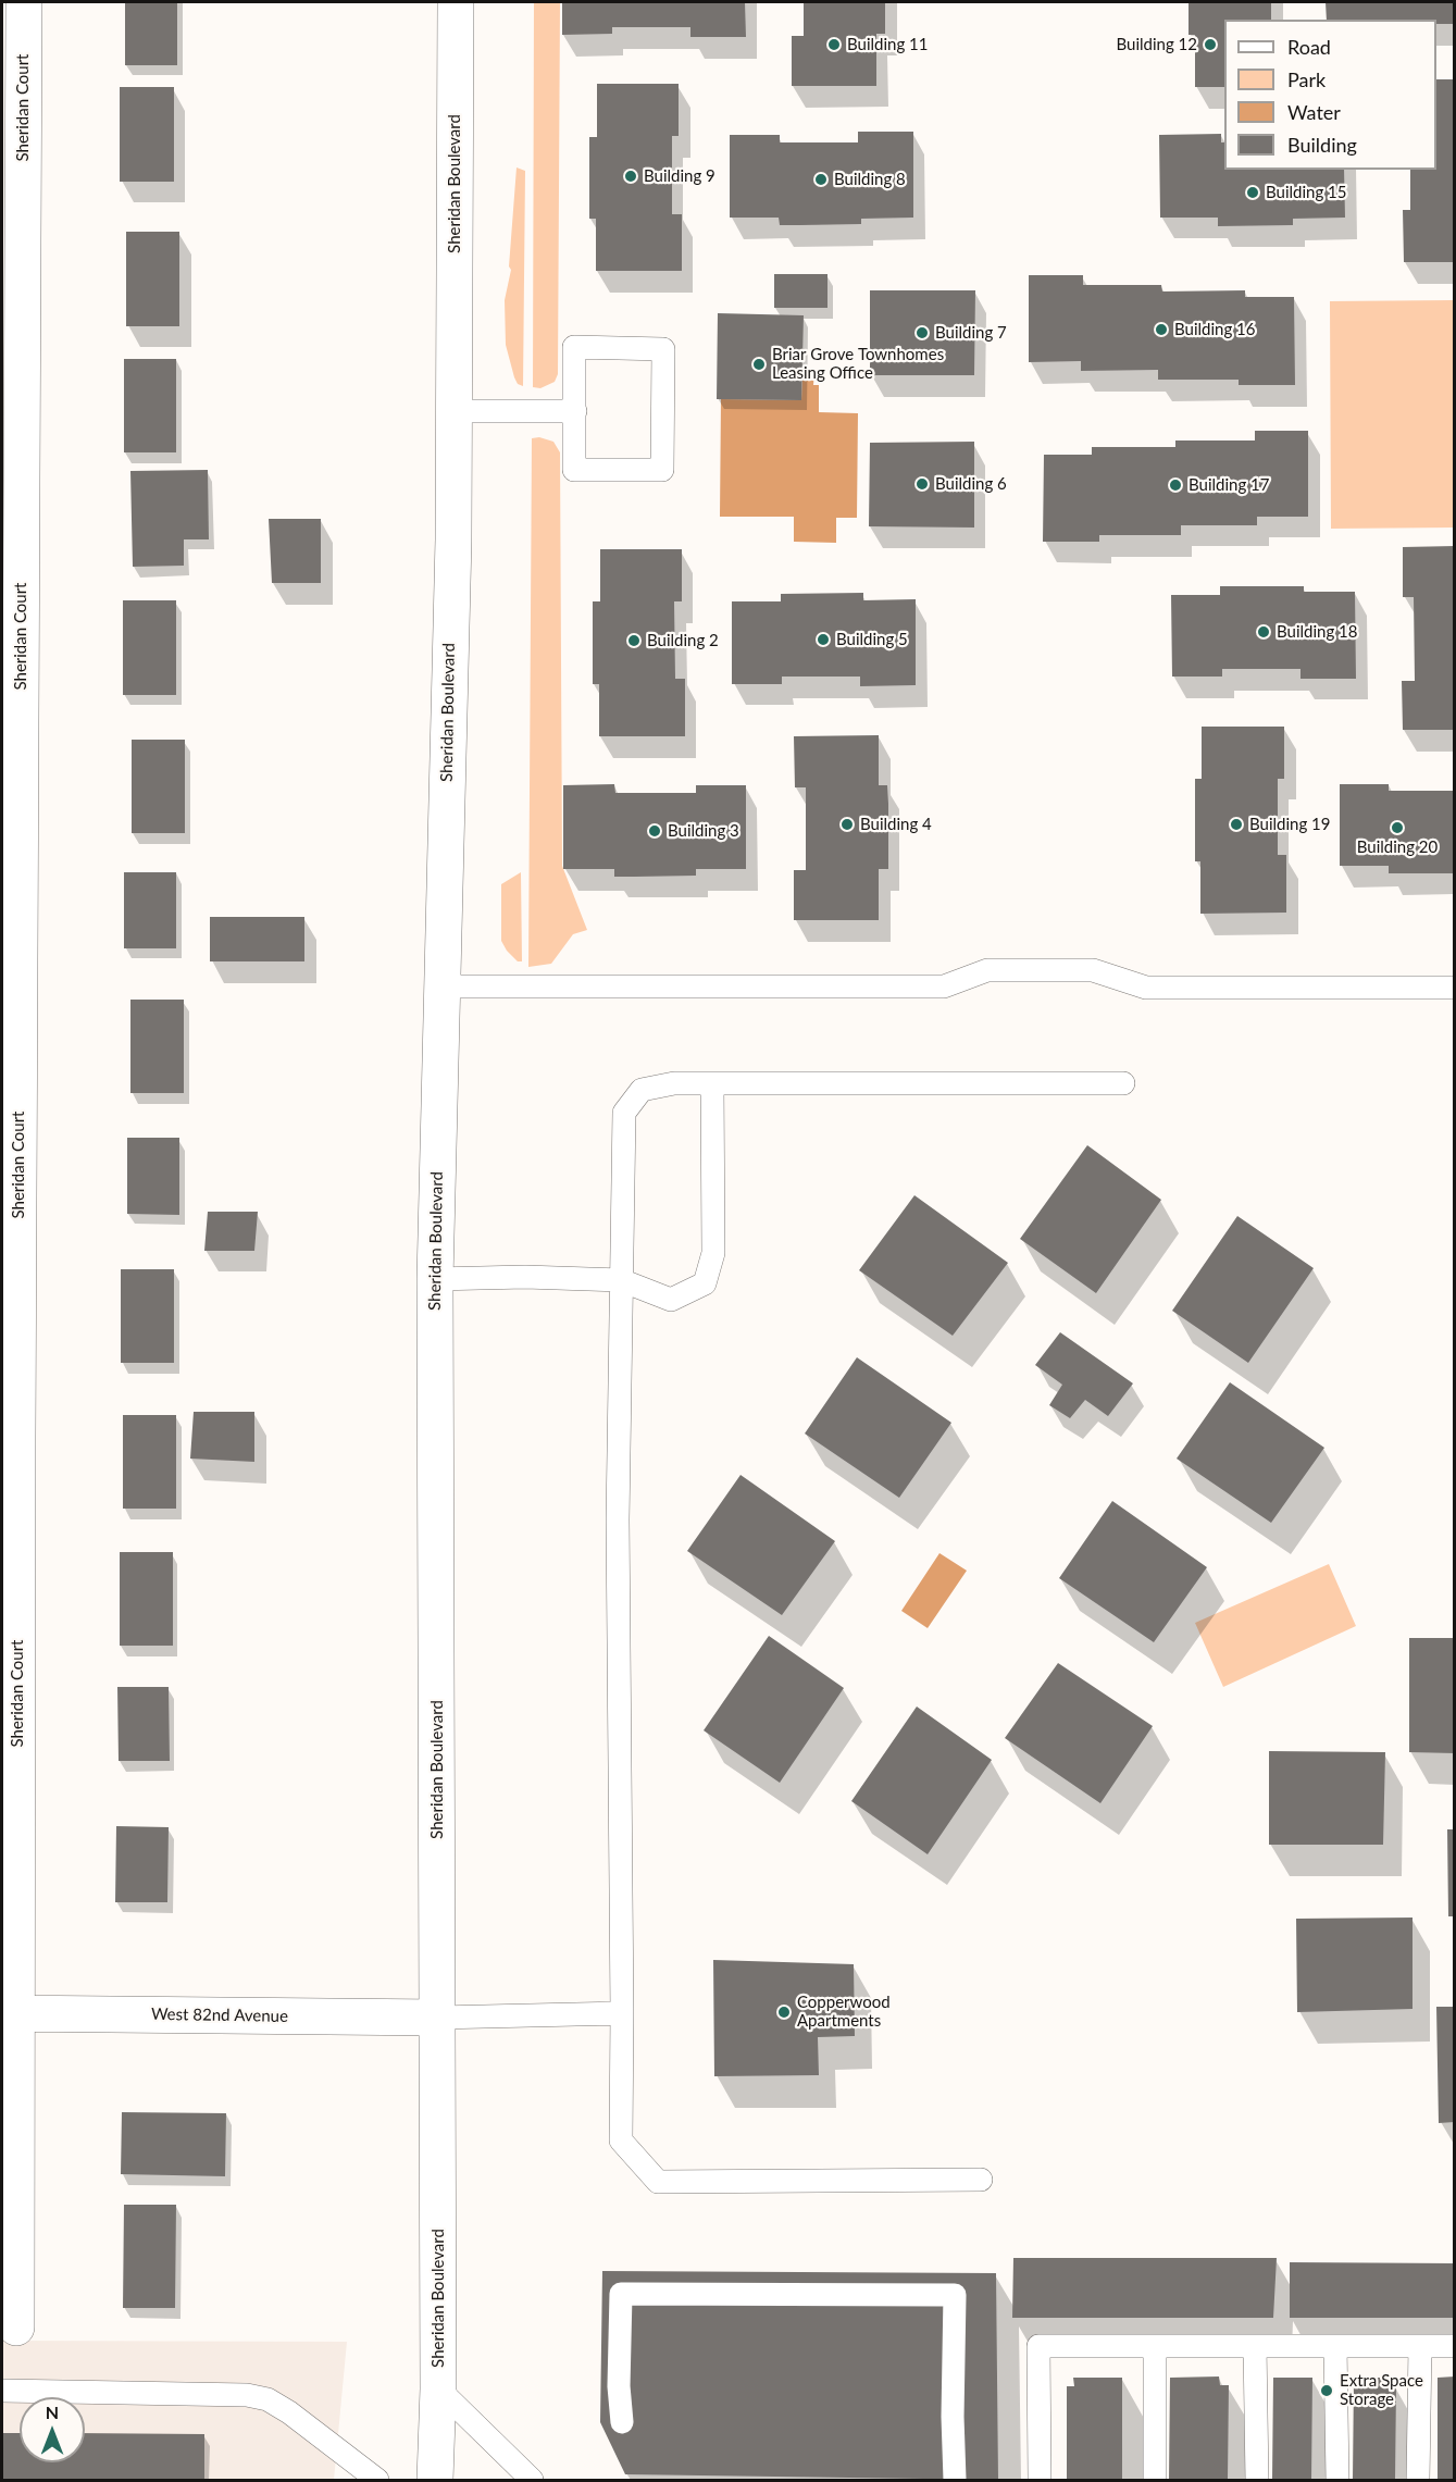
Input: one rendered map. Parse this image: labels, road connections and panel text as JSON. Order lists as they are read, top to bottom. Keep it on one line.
{"streets":{"street":["Sheridan Court","Sheridan Boulevard","West 82nd Avenue"]},"crossings":[["Sheridan Court","West 82nd Avenue"],["Sheridan Boulevard","West 82nd Avenue"]],"places":["Building 11","Building 12","Building 9","Building 8","Building 15","Building 16","Building 7","Briar Grove Townhomes Leasing Office","Building 6","Building 17","Building 18","Building 5","Building 2","Building 4","Building 19","Building 20","Building 3","Copperwood Apartments","Extra Space Storage"],"legend":["Road","Park","Water","Building"],"north":"top"}
